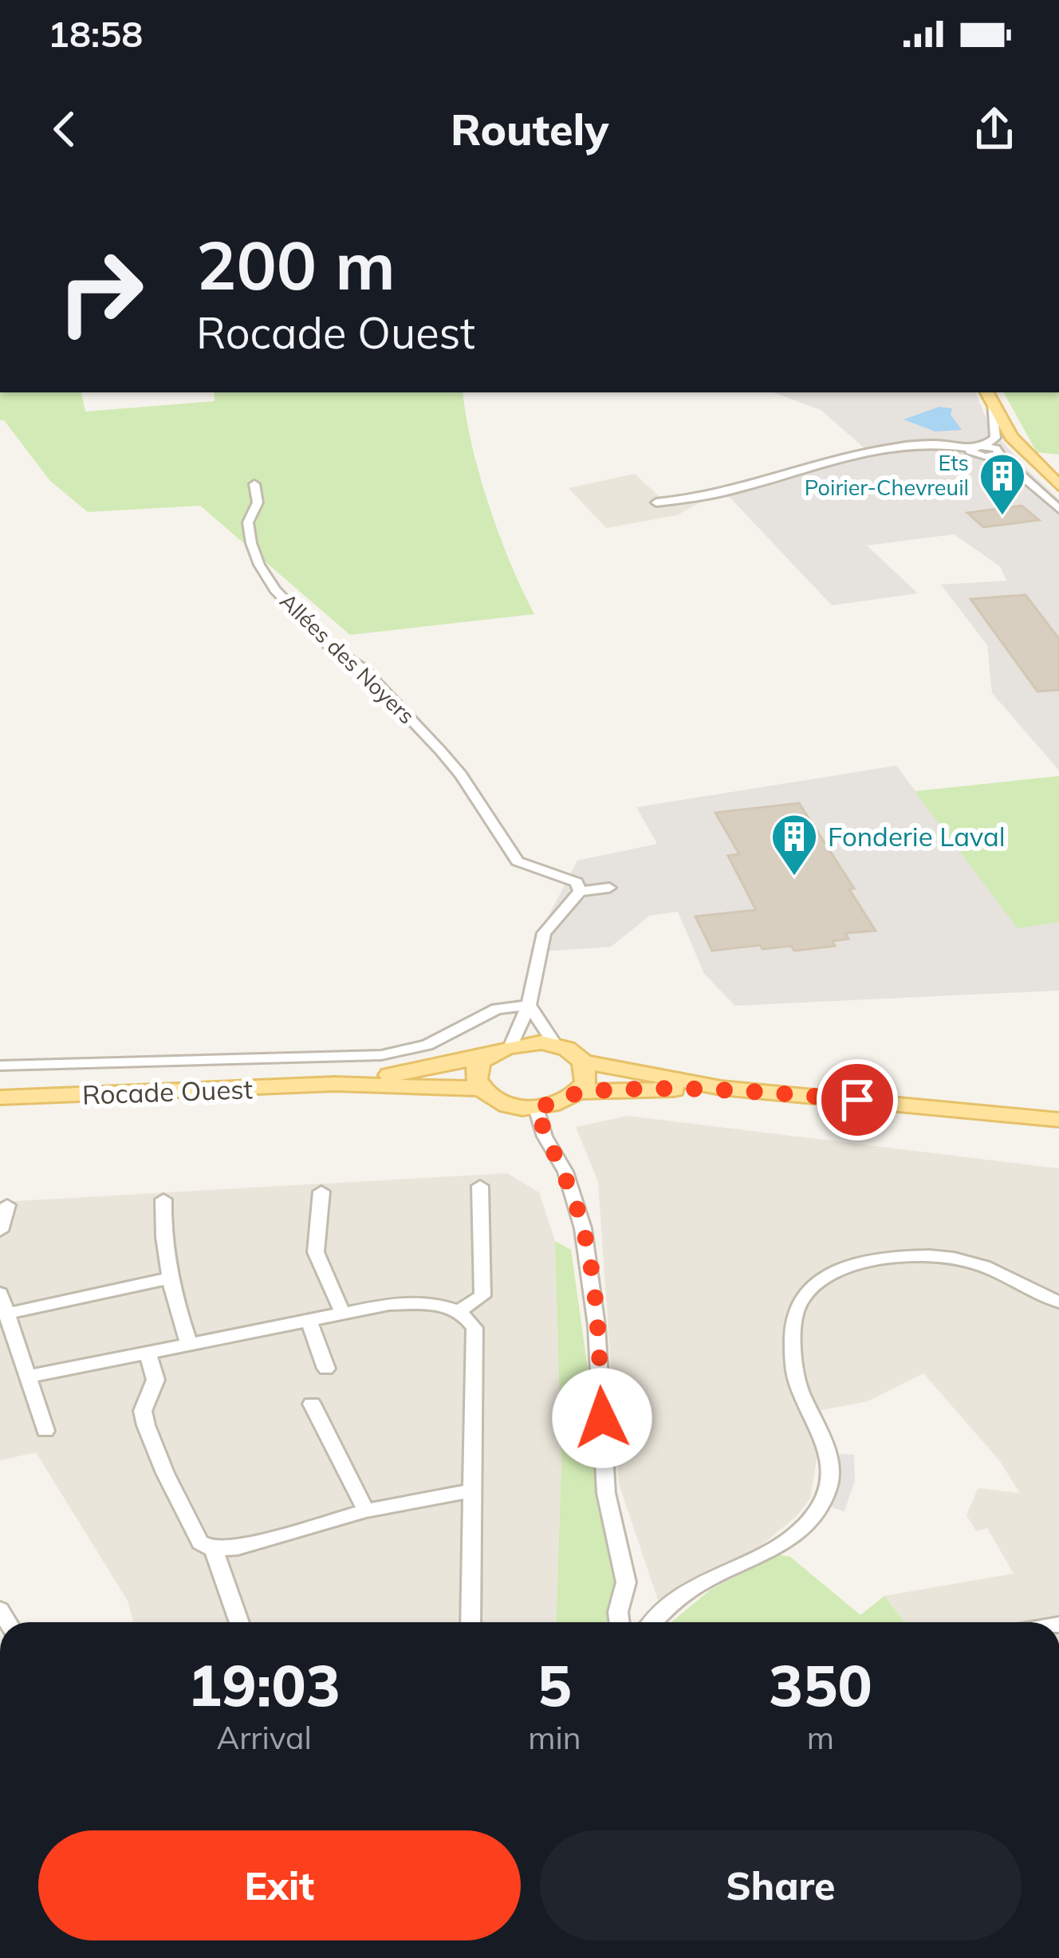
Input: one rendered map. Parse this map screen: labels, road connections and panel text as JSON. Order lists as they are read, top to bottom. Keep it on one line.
{"streets":{"main road":["Rocade Ouest"],"street":["Allées des Noyers"]},"places":{"building":["Ets Poirier-Chevreuil","Fonderie Laval"]},"page":{"status":"18:58","header":"Routely","turn":["200 m","Rocade Ouest"],"eta":["19:03","Arrival","5","min","350","m"],"buttons":["Exit","Share"]}}
